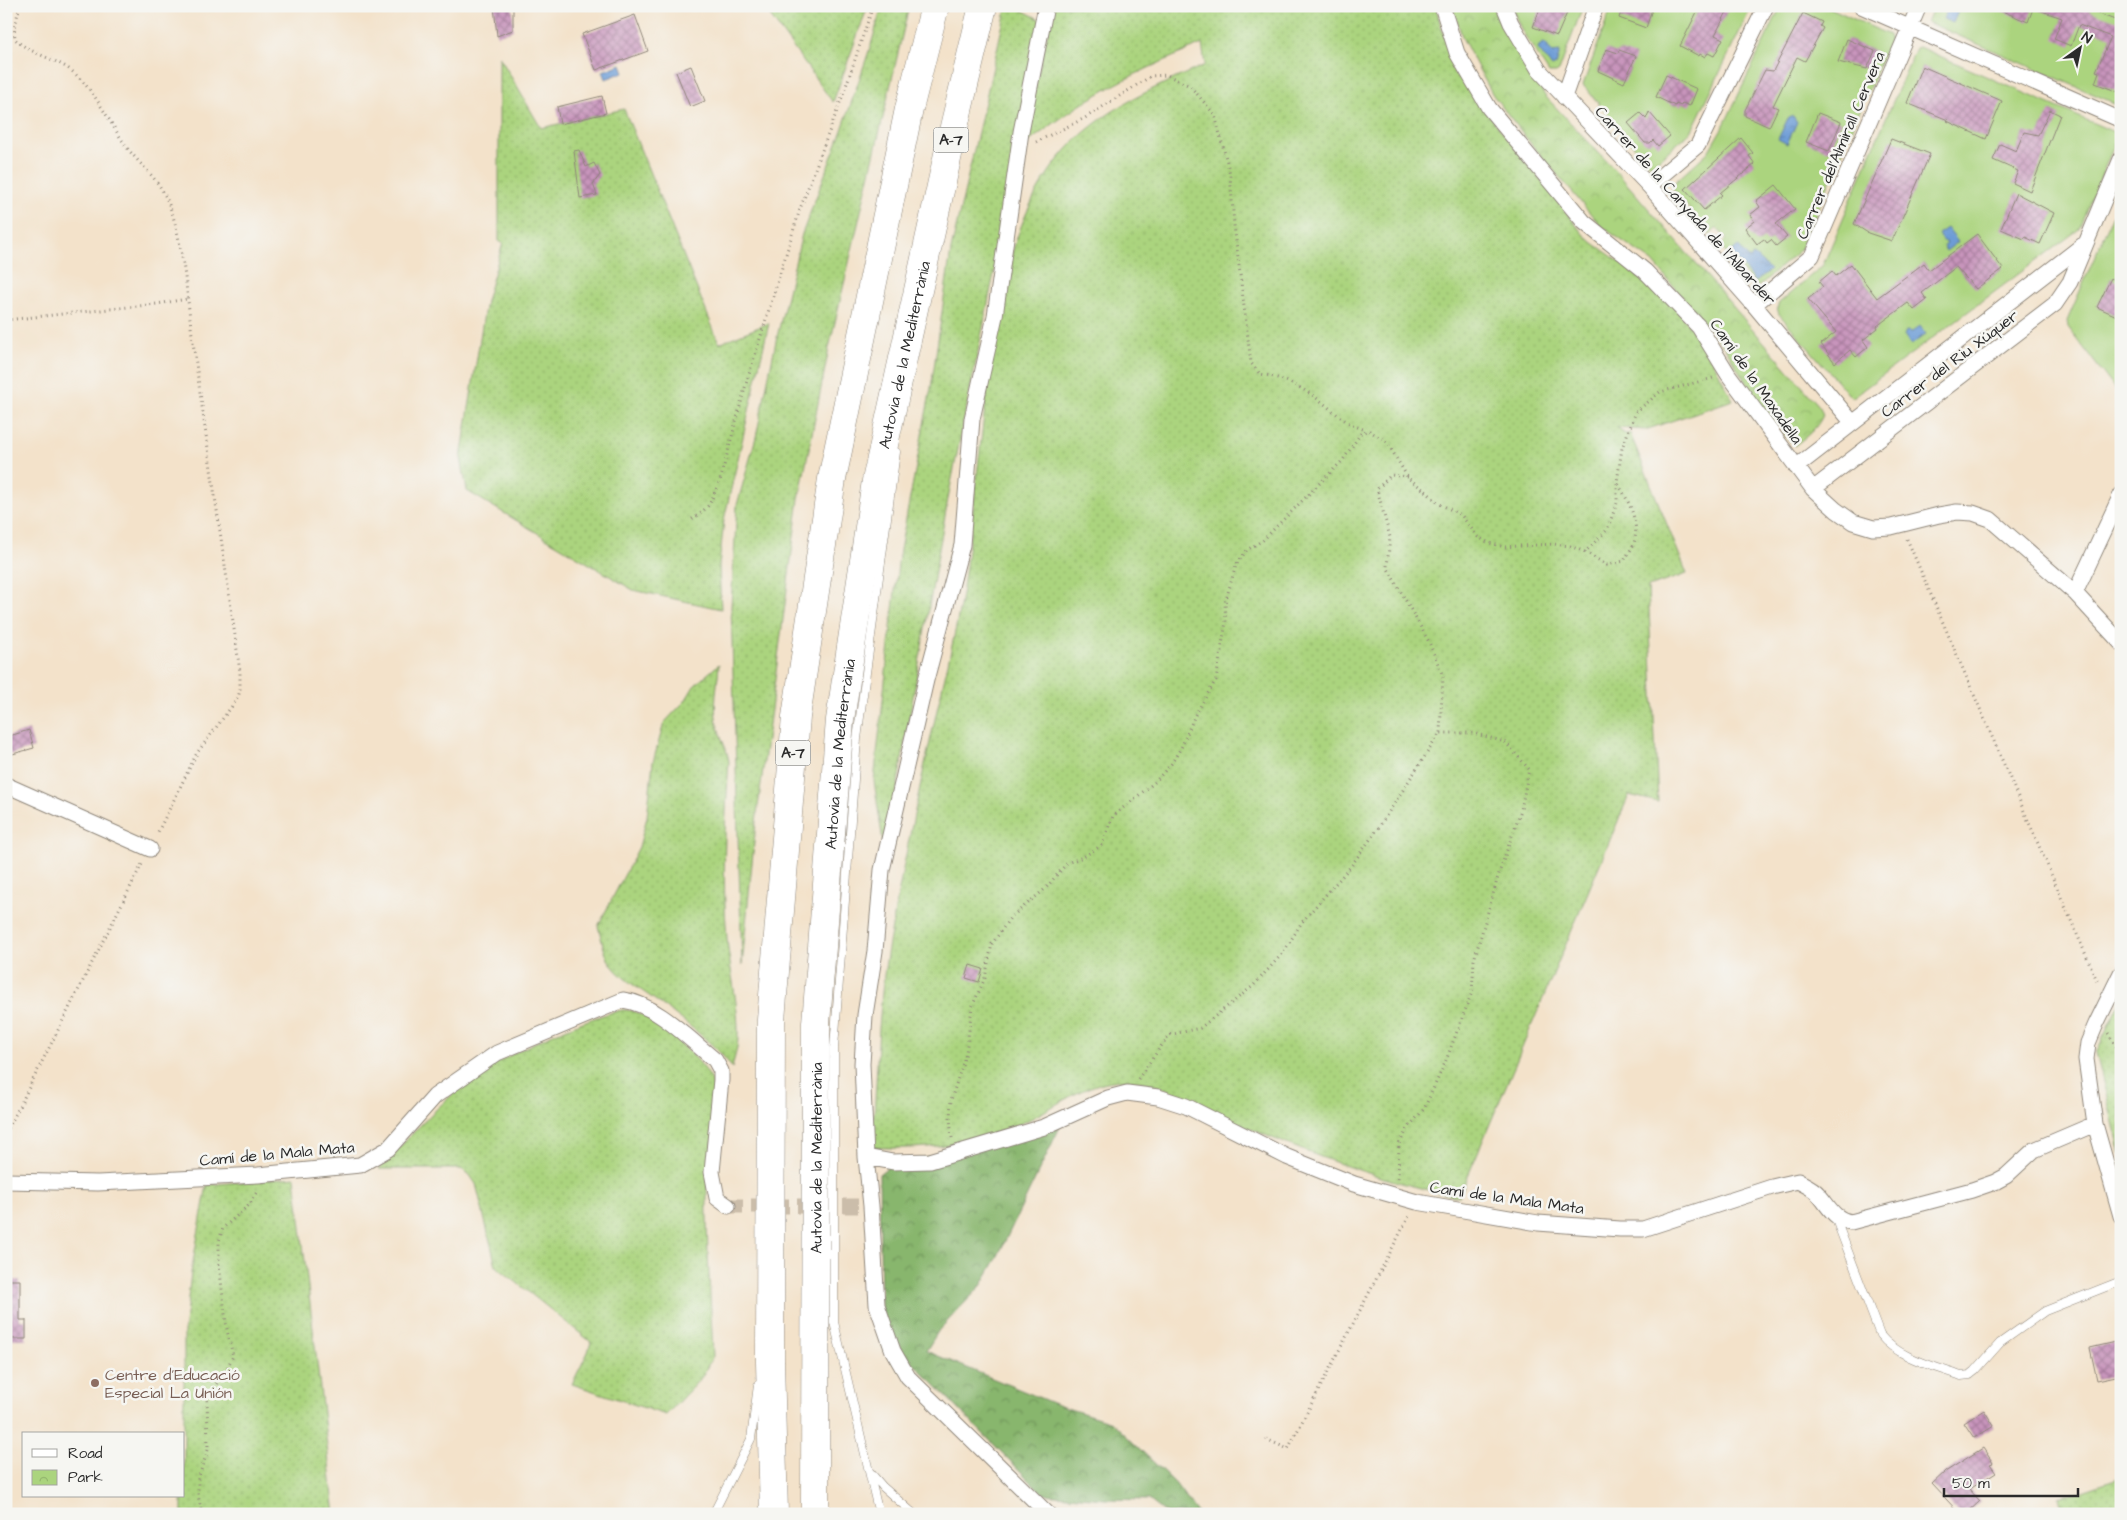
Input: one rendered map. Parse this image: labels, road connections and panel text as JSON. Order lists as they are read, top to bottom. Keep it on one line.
{"streets":{"highway":["A-7","Autovia de la Mediterrània"],"street":["Carrer del'Almirall Cervera","Carrer de la Canyada de l'Albarder","Carrer del Riu Xúquer","Camí de la Maxadella","Camí de la Mala Mata"]},"crossings":[["Carrer del'Almirall Cervera","Carrer de la Canyada de l'Albarder"],["Carrer de la Canyada de l'Albarder","Carrer del Riu Xúquer"],["Carrer del Riu Xúquer","Camí de la Maxadella"]],"places":["Centre d'Educació Especial La Unión"],"legend":["Road","Park"],"scale_bar":"50 m","north":"top right"}
